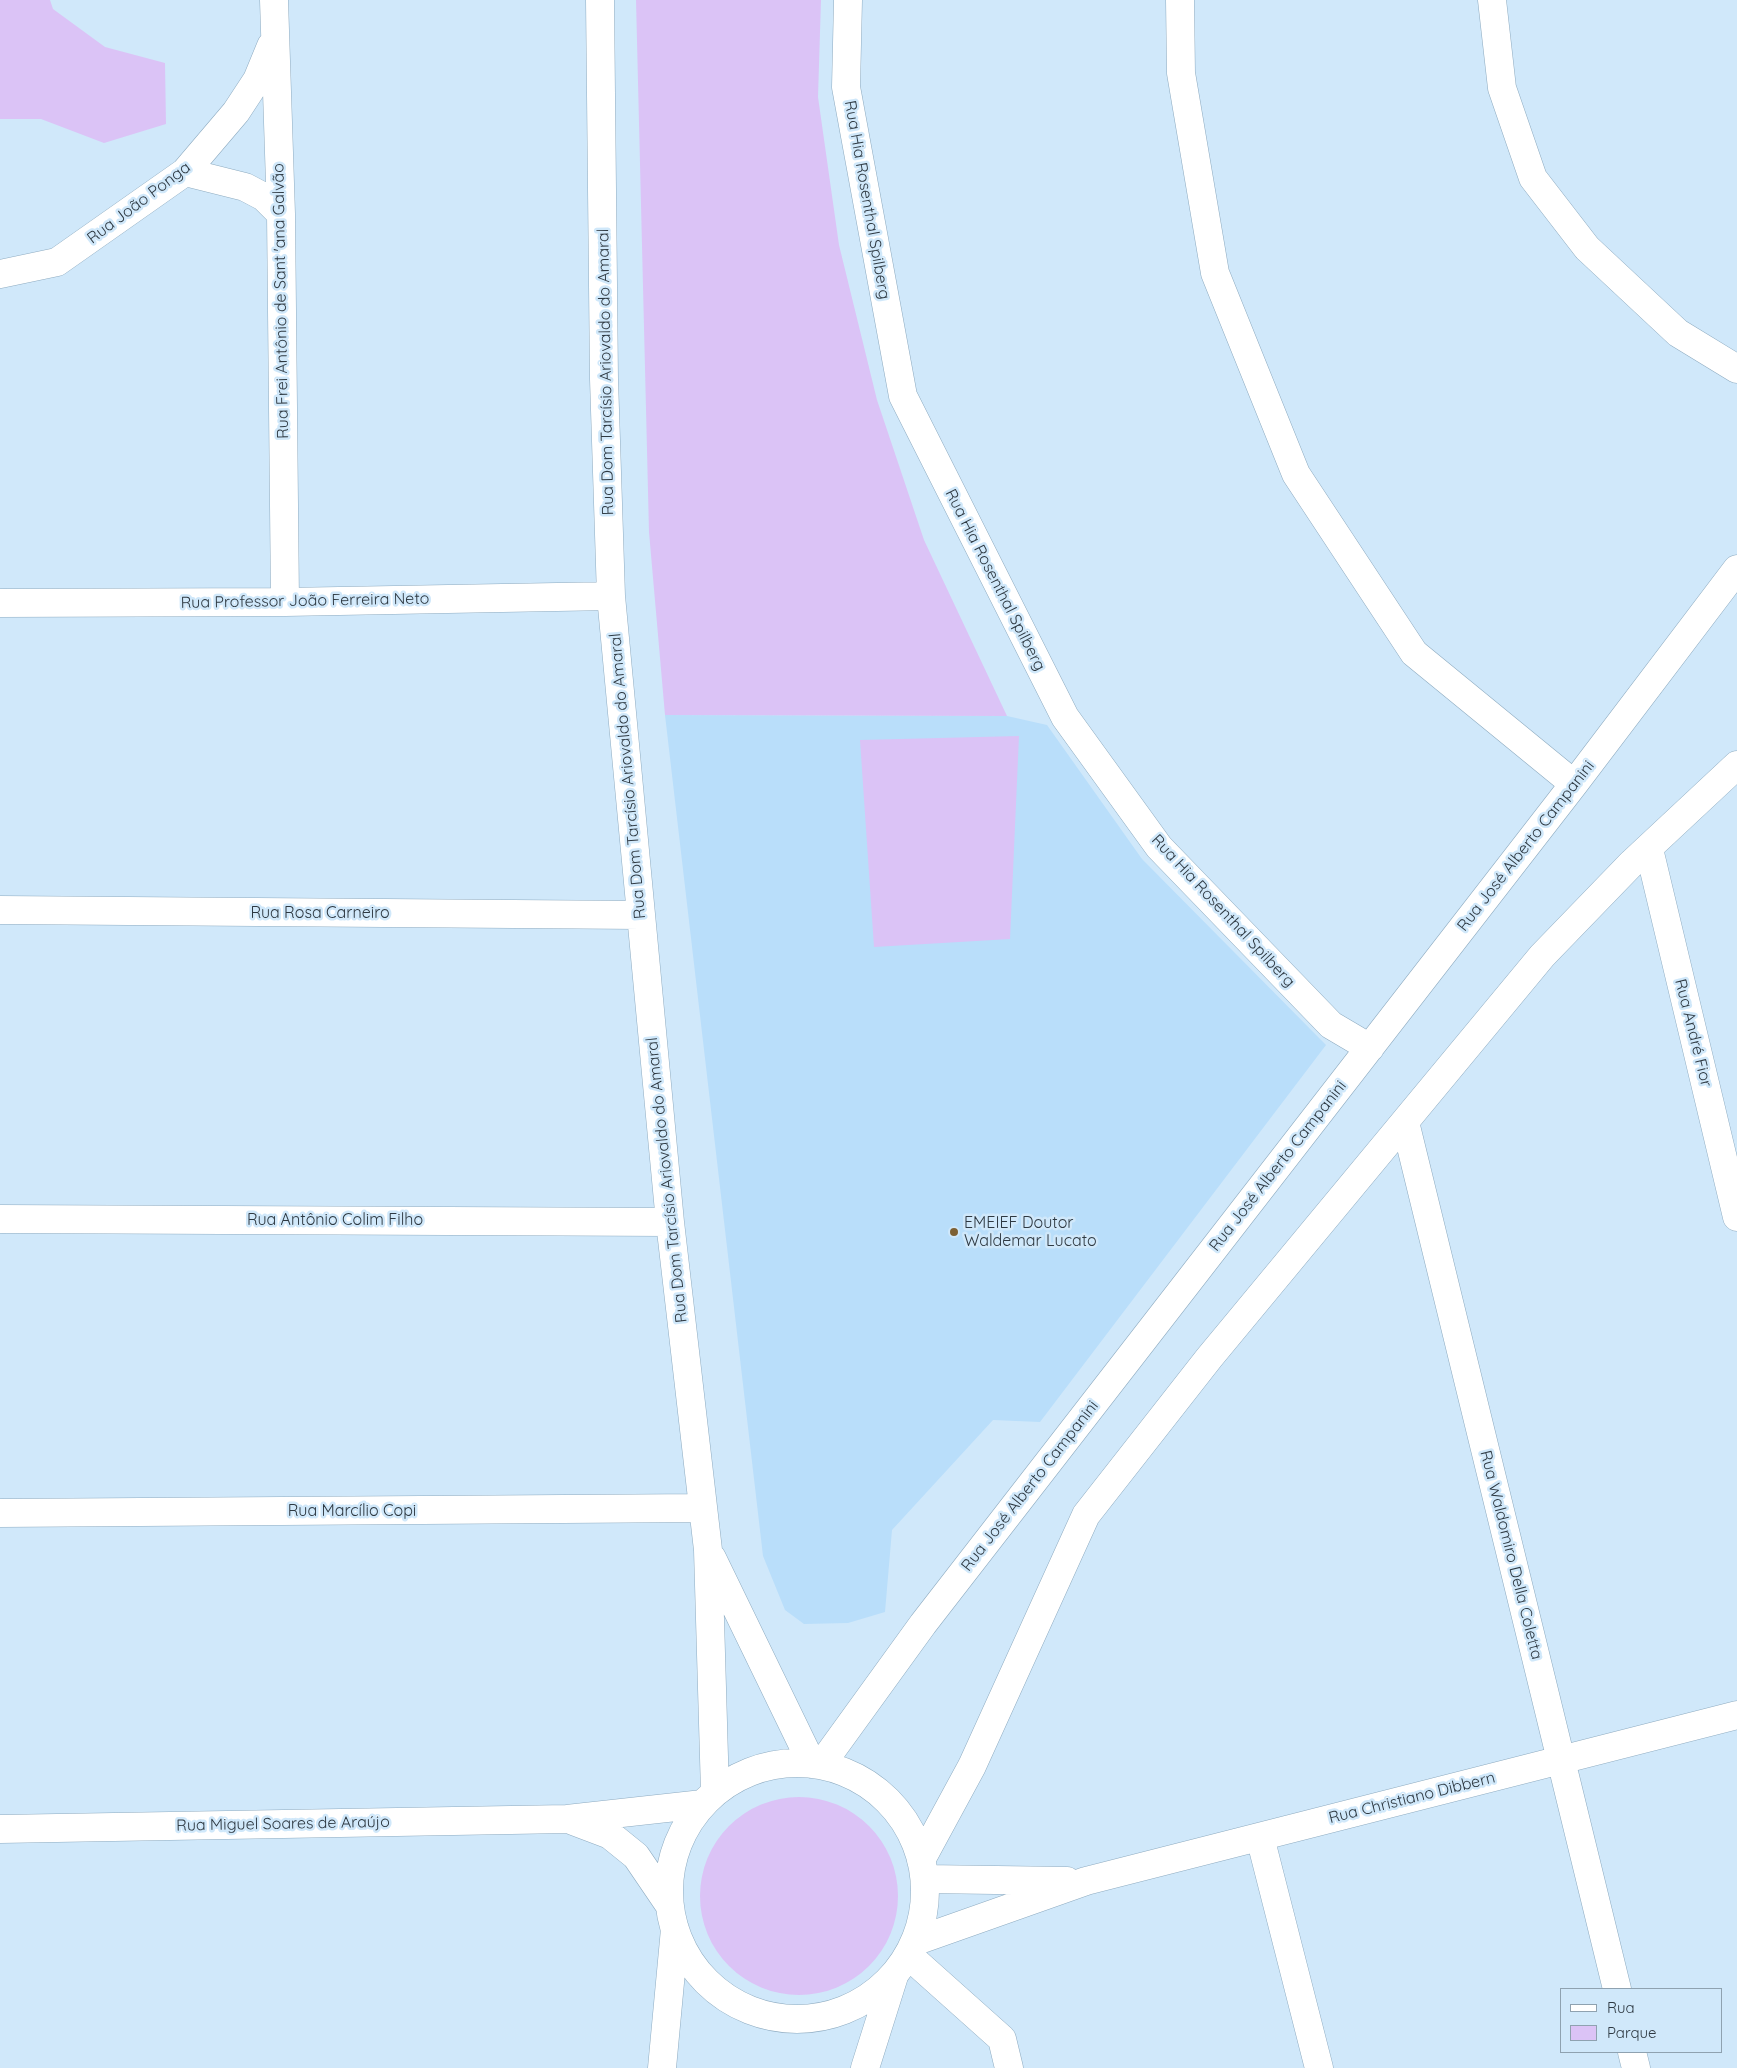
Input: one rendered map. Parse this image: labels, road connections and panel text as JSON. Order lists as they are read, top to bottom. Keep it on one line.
{"streets":{"street":["Rua Hia Rosenthal Spilberg","Rua João Ponga","Rua Frei Antônio de Sant 'ana Galvão","Rua Dom Tarcísio Ariovaldo do Amaral","Rua Professor João Ferreira Neto","Rua José Alberto Campanini","Rua Rosa Carneiro","Rua André Fior","Rua Antônio Colim Filho","Rua Marcílio Copi","Rua Waldomiro Della Coletta","Rua Christiano Dibbern","Rua Miguel Soares de Araújo"]},"crossings":[["Rua Hia Rosenthal Spilberg","Rua José Alberto Campanini"],["Rua João Ponga","Rua Frei Antônio de Sant 'ana Galvão"],["Rua Frei Antônio de Sant 'ana Galvão","Rua Professor João Ferreira Neto"],["Rua Dom Tarcísio Ariovaldo do Amaral","Rua Professor João Ferreira Neto"],["Rua Dom Tarcísio Ariovaldo do Amaral","Rua José Alberto Campanini"],["Rua Dom Tarcísio Ariovaldo do Amaral","Rua Rosa Carneiro"],["Rua Dom Tarcísio Ariovaldo do Amaral","Rua Antônio Colim Filho"],["Rua Dom Tarcísio Ariovaldo do Amaral","Rua Marcílio Copi"],["Rua Dom Tarcísio Ariovaldo do Amaral","Rua Miguel Soares de Araújo"],["Rua Waldomiro Della Coletta","Rua Christiano Dibbern"],["Rua Christiano Dibbern","Rua Miguel Soares de Araújo"]],"places":["EMEIEF Doutor Waldemar Lucato"],"legend":["Rua","Parque"]}
